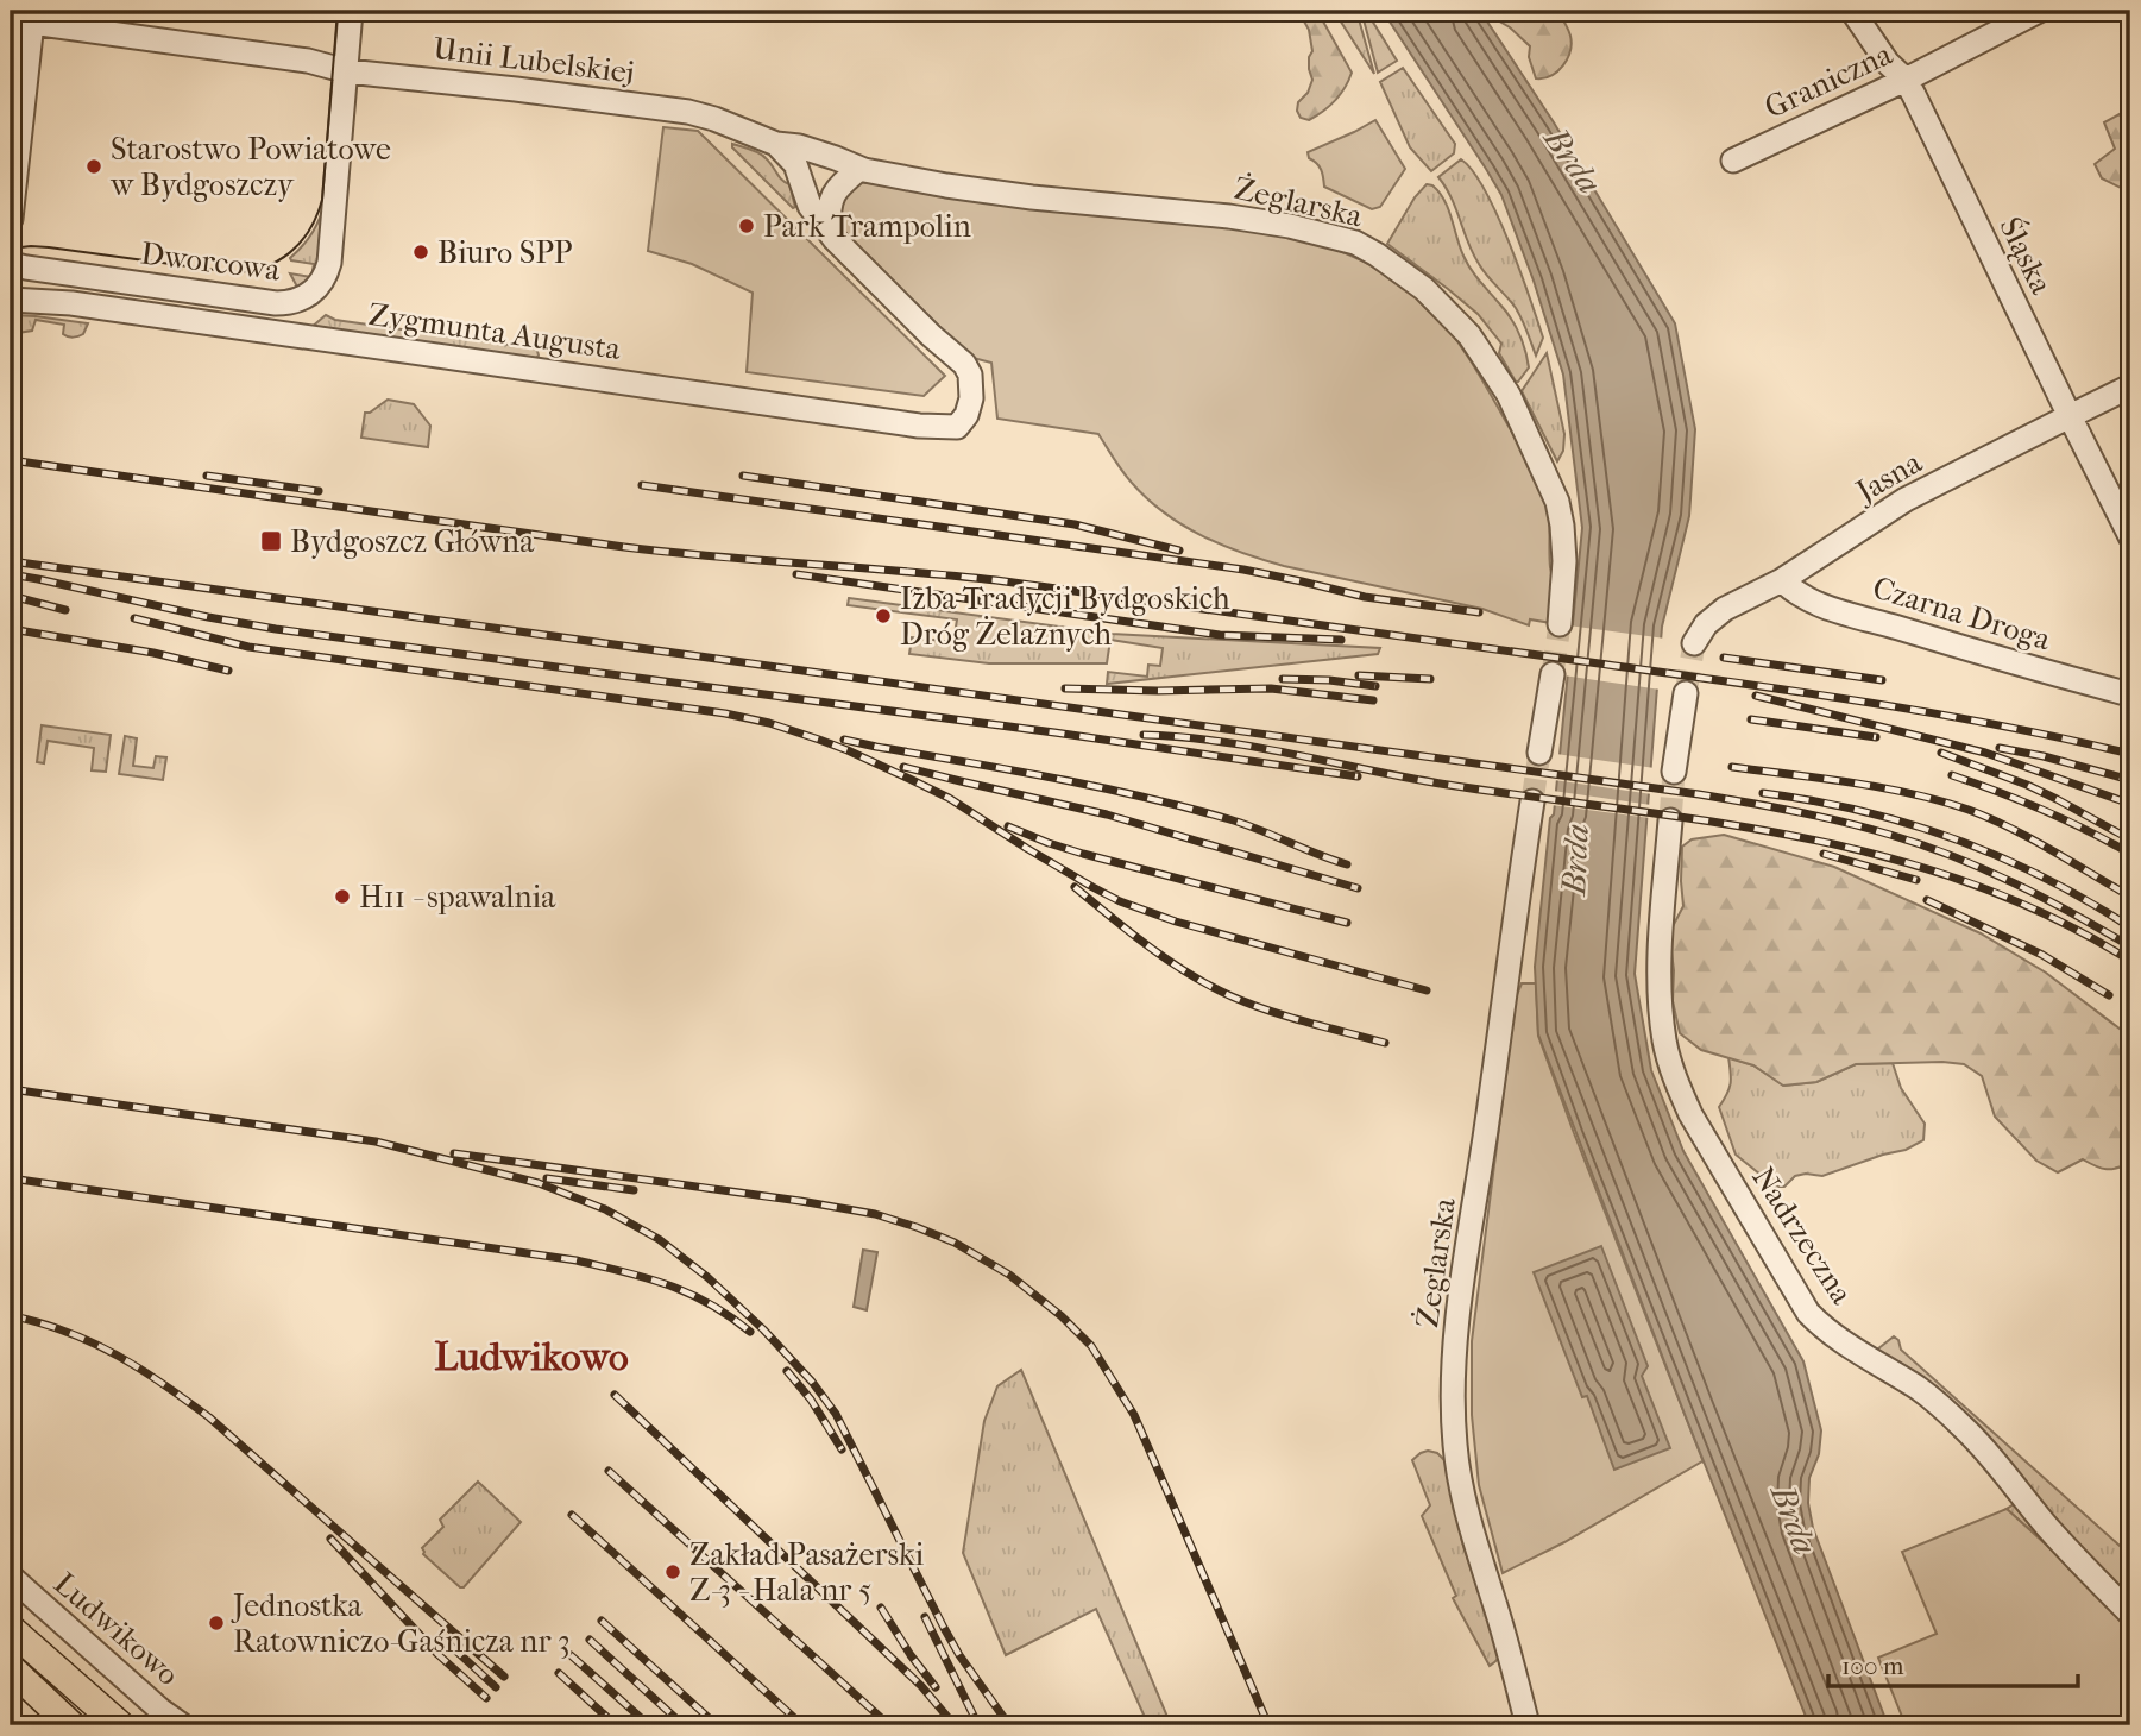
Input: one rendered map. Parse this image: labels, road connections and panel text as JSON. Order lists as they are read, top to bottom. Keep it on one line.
{"streets":{"street":["Unii Lubelskiej","Graniczna","Żeglarska","Śląska","Dworcowa","Zygmunta Augusta","Jasna","Czarna Droga","Nadrzeczna","Ludwikowo"]},"crossings":[["Unii Lubelskiej","Żeglarska"],["Unii Lubelskiej","Dworcowa"],["Graniczna","Śląska"],["Śląska","Jasna"],["Jasna","Czarna Droga"]],"districts":["Ludwikowo"],"water":["Brda"],"places":{"other":["Starostwo Powiatowe w Bydgoszczy","Park Trampolin","Biuro SPP","Izba Tradycji Bydgoskich Dróg Żelaznych","H11 - spawalnia","Zakład Pasażerski Z-3 - Hala nr 5","Jednostka Ratowniczo-Gaśnicza nr 3"],"transit":["Bydgoszcz Główna"]},"scale_bar":"100 m"}
